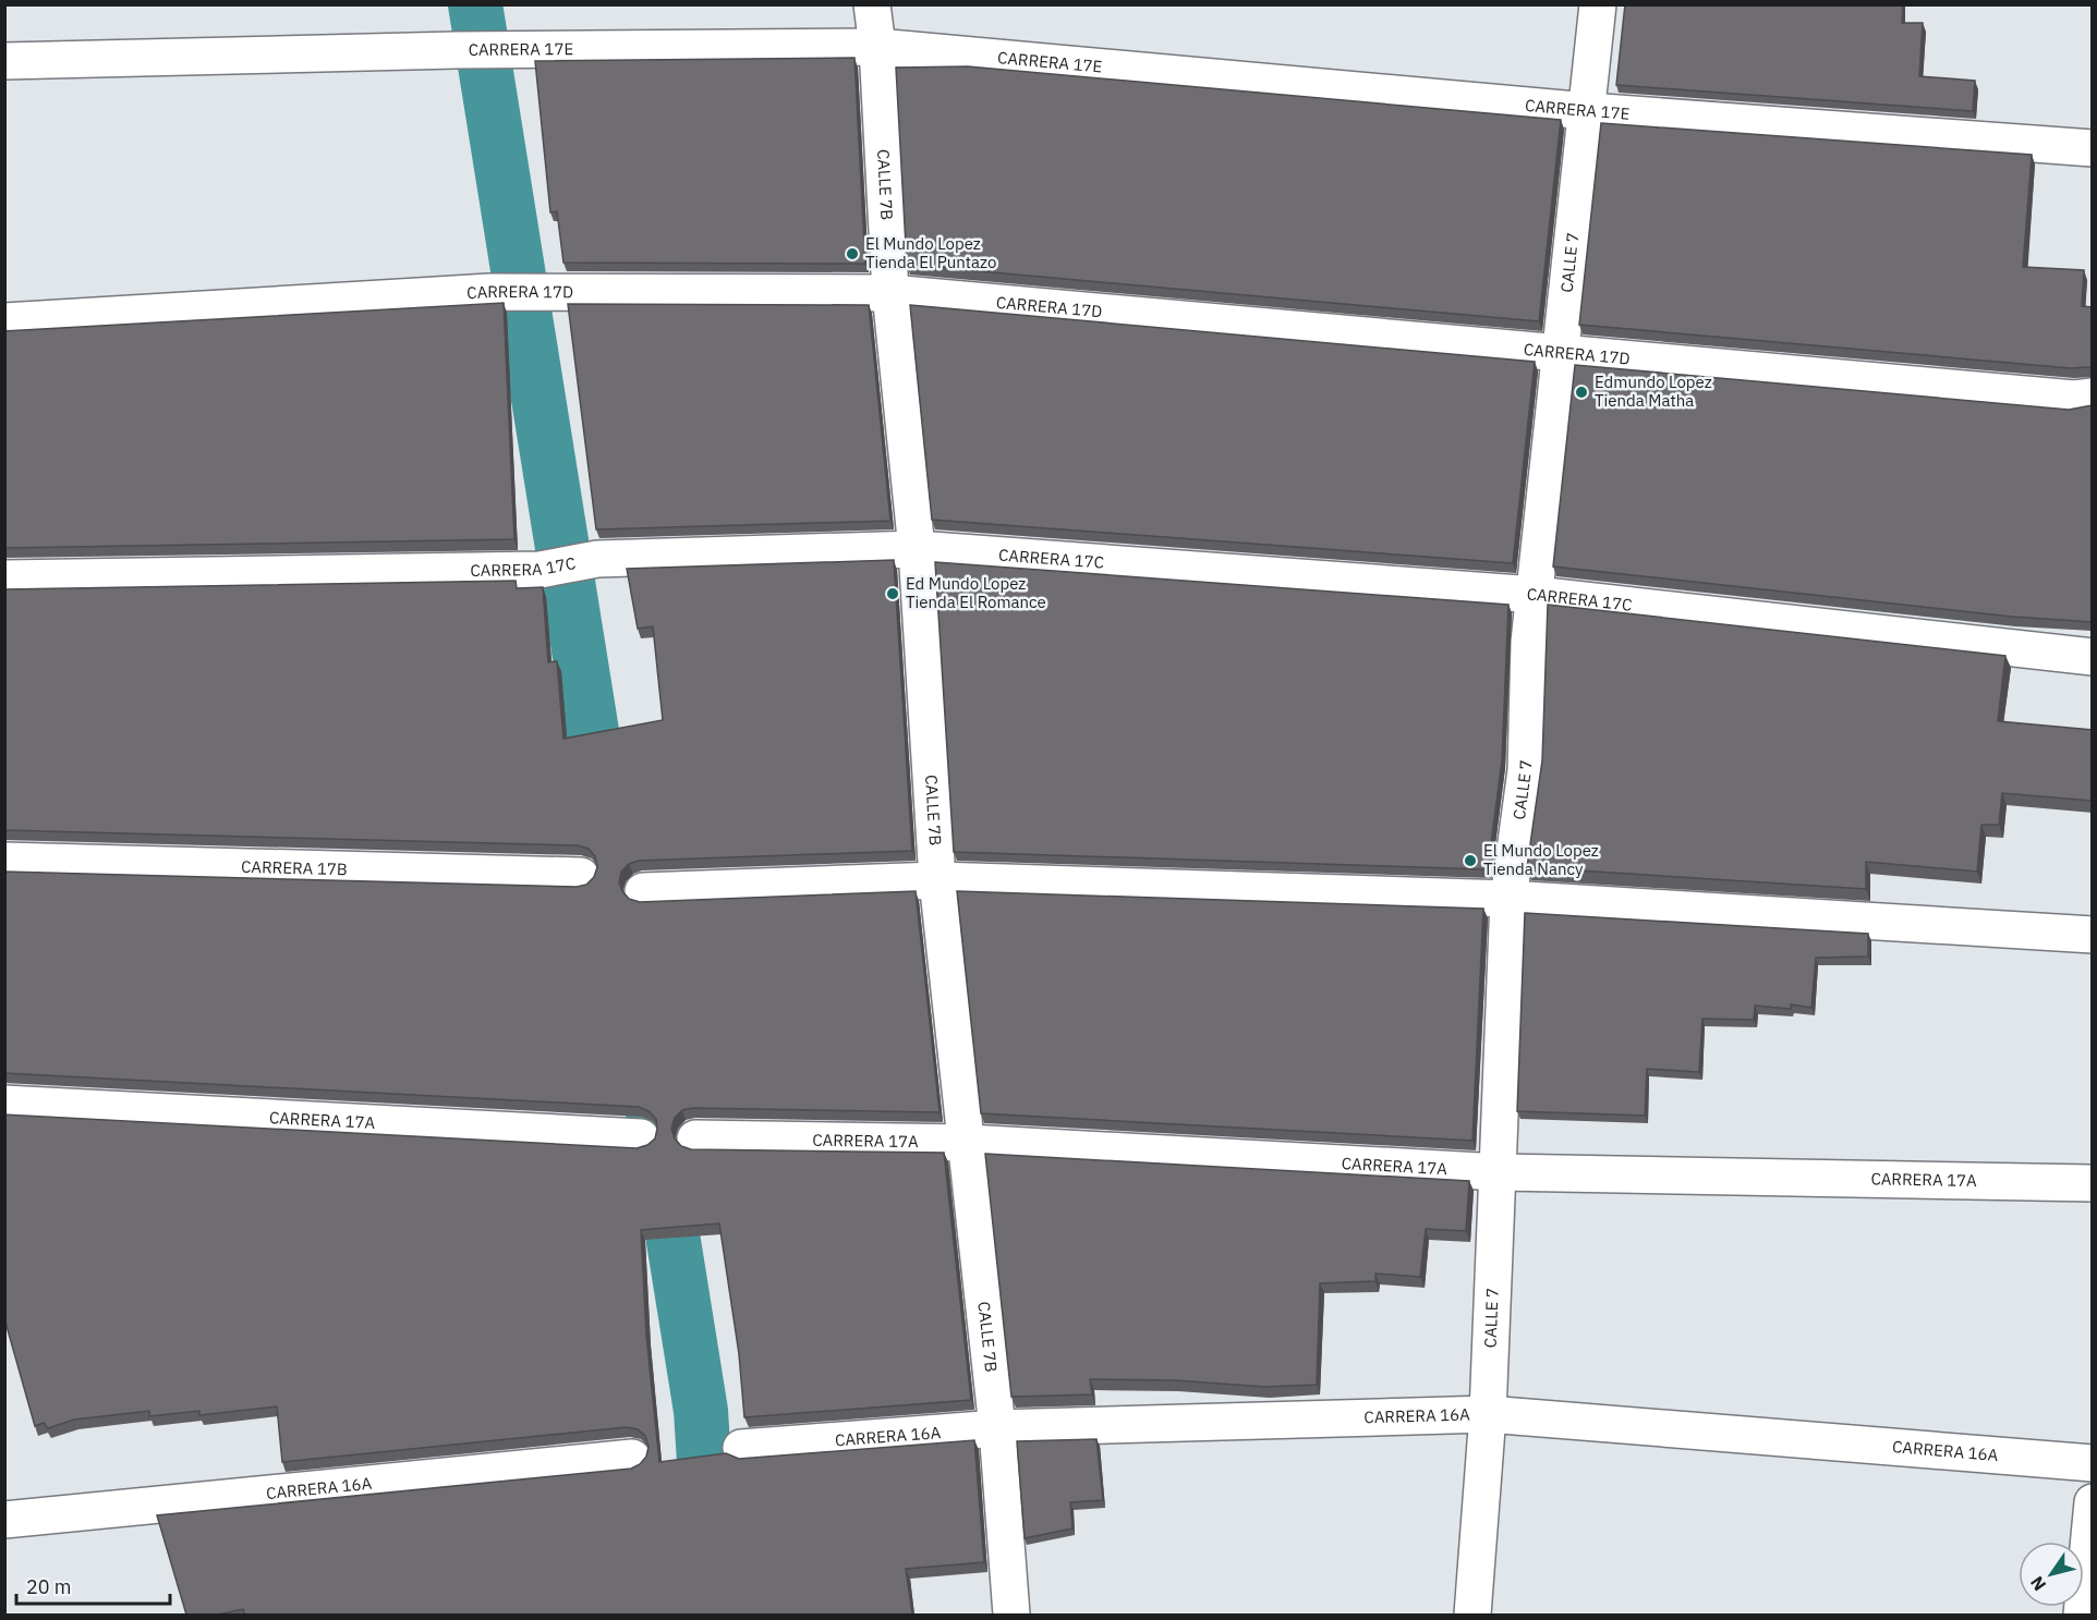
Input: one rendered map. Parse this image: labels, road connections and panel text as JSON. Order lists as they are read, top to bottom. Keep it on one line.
{"streets":{"street":["CARRERA 17E","CALLE 7B","CALLE 7","CARRERA 17D","CARRERA 17C","CARRERA 17B","CARRERA 17A","CARRERA 16A"]},"crossings":[["CARRERA 17E","CALLE 7B"],["CARRERA 17E","CALLE 7"],["CALLE 7B","CARRERA 17D"],["CALLE 7B","CARRERA 17C"],["CALLE 7B","CARRERA 17A"],["CALLE 7B","CARRERA 16A"],["CALLE 7","CARRERA 17D"],["CALLE 7","CARRERA 17C"],["CALLE 7","CARRERA 17A"],["CALLE 7","CARRERA 16A"]],"places":["El Mundo Lopez Tienda El Puntazo","Edmundo Lopez Tienda Matha","Ed Mundo Lopez Tienda El Romance","El Mundo Lopez Tienda Nancy"],"scale_bar":"20 m","north":"bottom left"}
